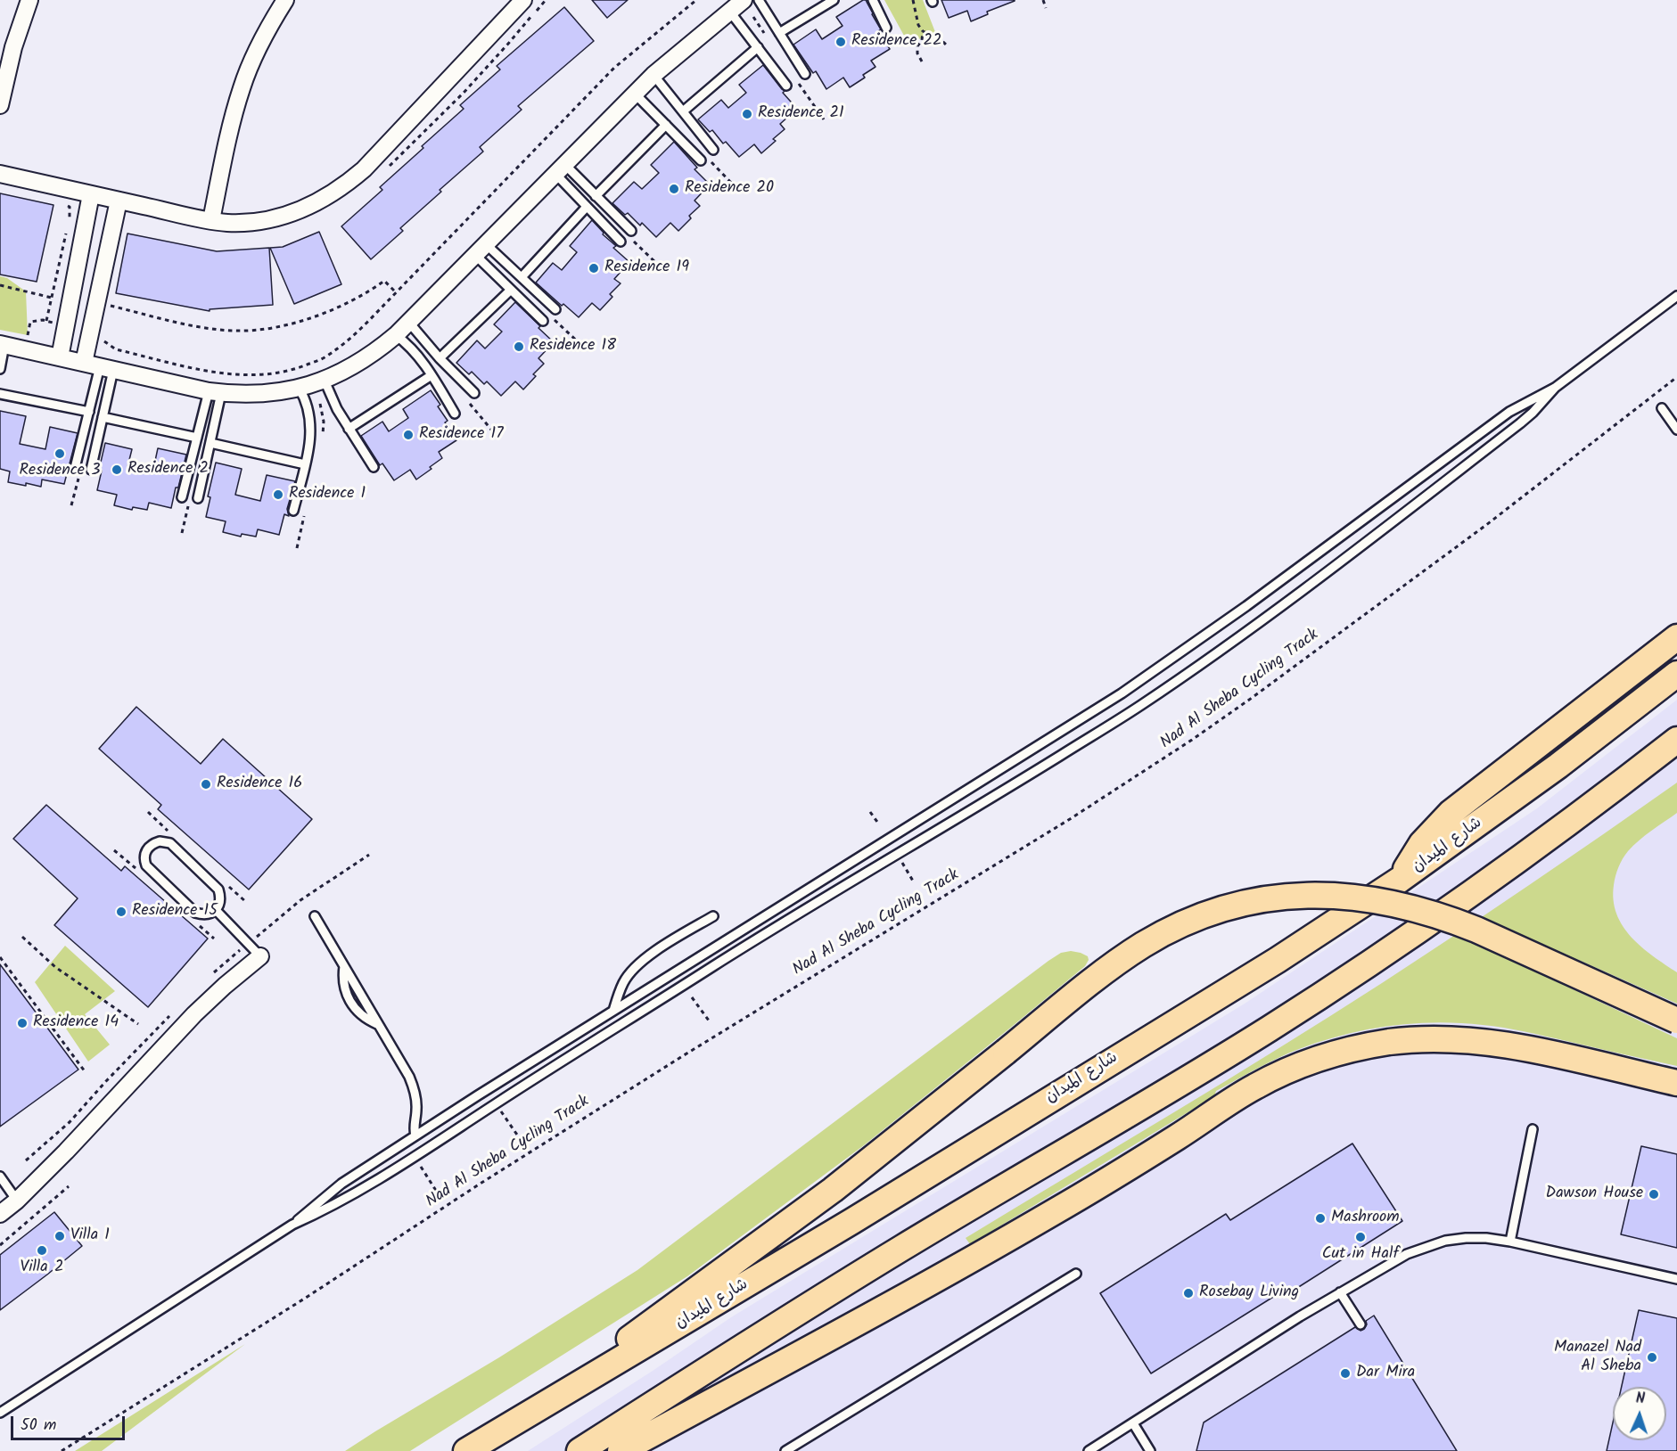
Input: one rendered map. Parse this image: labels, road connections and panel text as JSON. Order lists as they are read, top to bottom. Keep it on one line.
{"streets":{"main road":["شارع الميدان"],"path":["Nad Al Sheba Cycling Track"]},"places":["Residence 22","Residence 21","Residence 20","Residence 19","Residence 18","Residence 17","Residence 3","Residence 2","Residence 1","Residence 16","Residence 15","Residence 14","Dawson House","Mashroom","Villa 1","Cut in Half","Villa 2","Rosebay Living","Manazel Nad Al Sheba","Dar Mira"],"scale_bar":"50 m","north":"top"}
